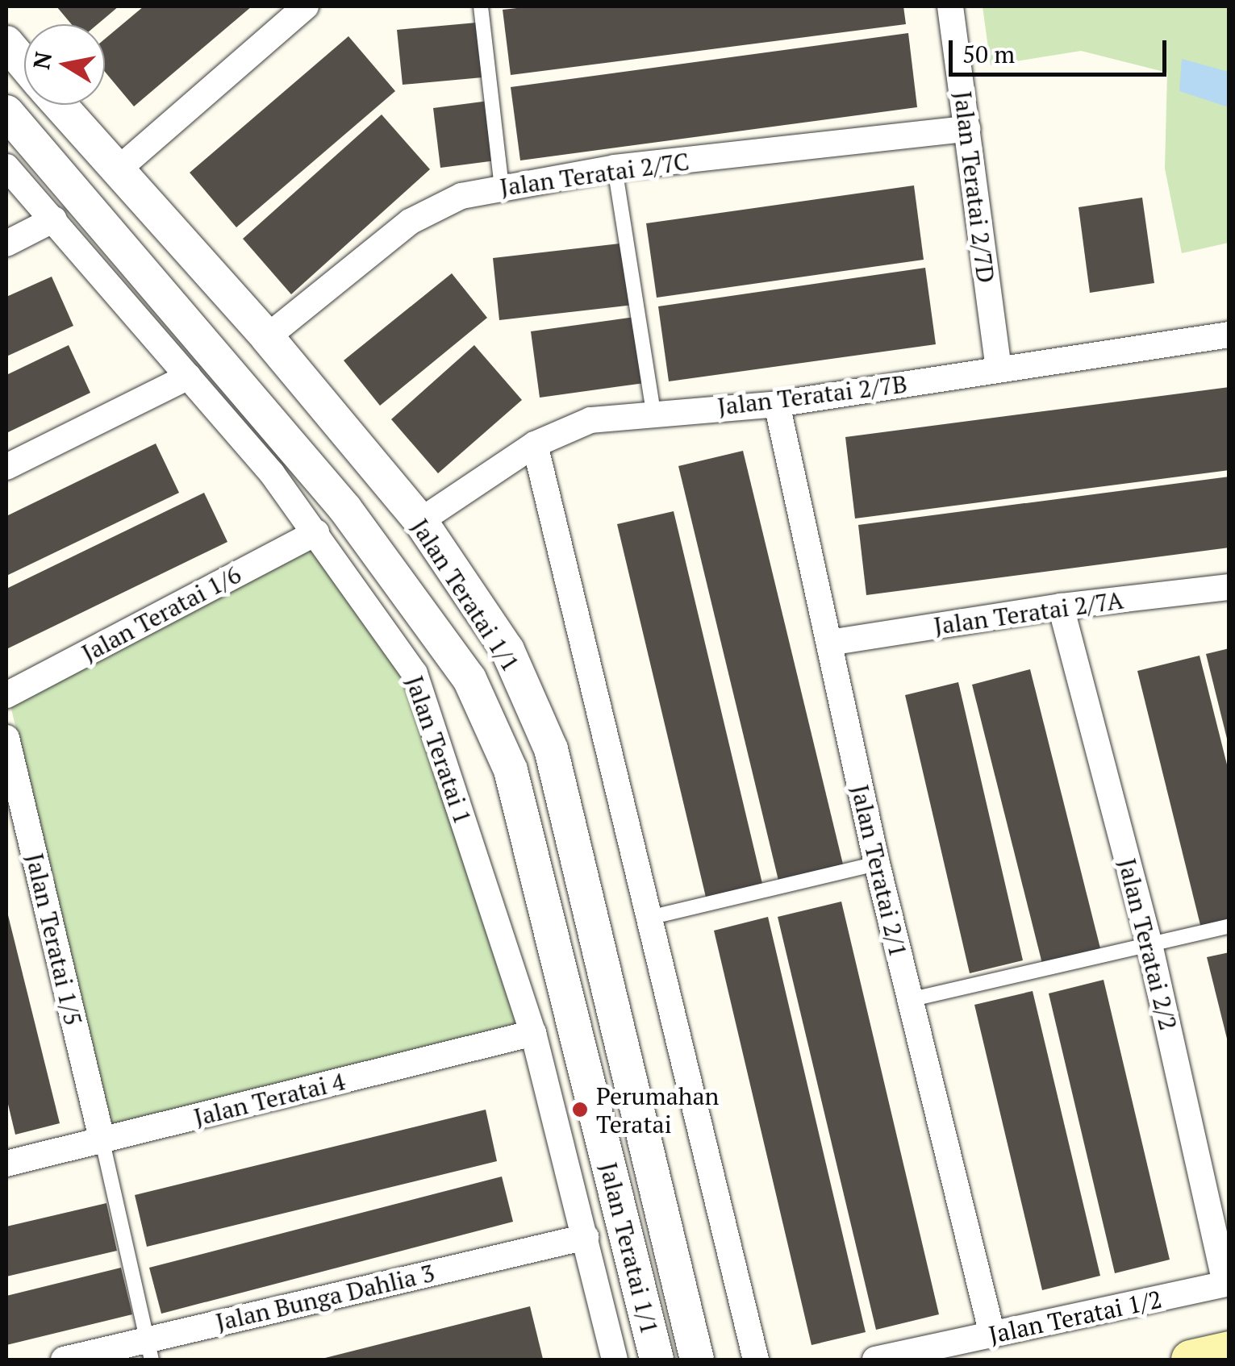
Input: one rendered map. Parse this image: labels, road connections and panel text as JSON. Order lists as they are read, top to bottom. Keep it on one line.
{"streets":{"street":["Jalan Teratai 2/7C","Jalan Teratai 2/7D","Jalan Teratai 2/7B","Jalan Teratai 1/1","Jalan Teratai 2/7A","Jalan Teratai 1/6","Jalan Teratai 1","Jalan Teratai 2/1","Jalan Teratai 1/5","Jalan Teratai 2/2","Jalan Teratai 4","Jalan Bunga Dahlia 3","Jalan Teratai 1/2"]},"crossings":[["Jalan Teratai 2/7C","Jalan Teratai 2/7D"],["Jalan Teratai 2/7C","Jalan Teratai 1/1"],["Jalan Teratai 2/7D","Jalan Teratai 2/7B"],["Jalan Teratai 2/7B","Jalan Teratai 1/1"],["Jalan Teratai 2/7B","Jalan Teratai 2/1"],["Jalan Teratai 2/7A","Jalan Teratai 2/1"],["Jalan Teratai 2/7A","Jalan Teratai 2/2"],["Jalan Teratai 1/6","Jalan Teratai 1"],["Jalan Teratai 1","Jalan Teratai 4"],["Jalan Teratai 1","Jalan Bunga Dahlia 3"],["Jalan Teratai 2/1","Jalan Teratai 1/2"],["Jalan Teratai 1/5","Jalan Teratai 4"],["Jalan Teratai 2/2","Jalan Teratai 1/2"]],"places":["Perumahan Teratai"],"scale_bar":"50 m","north":"left"}
